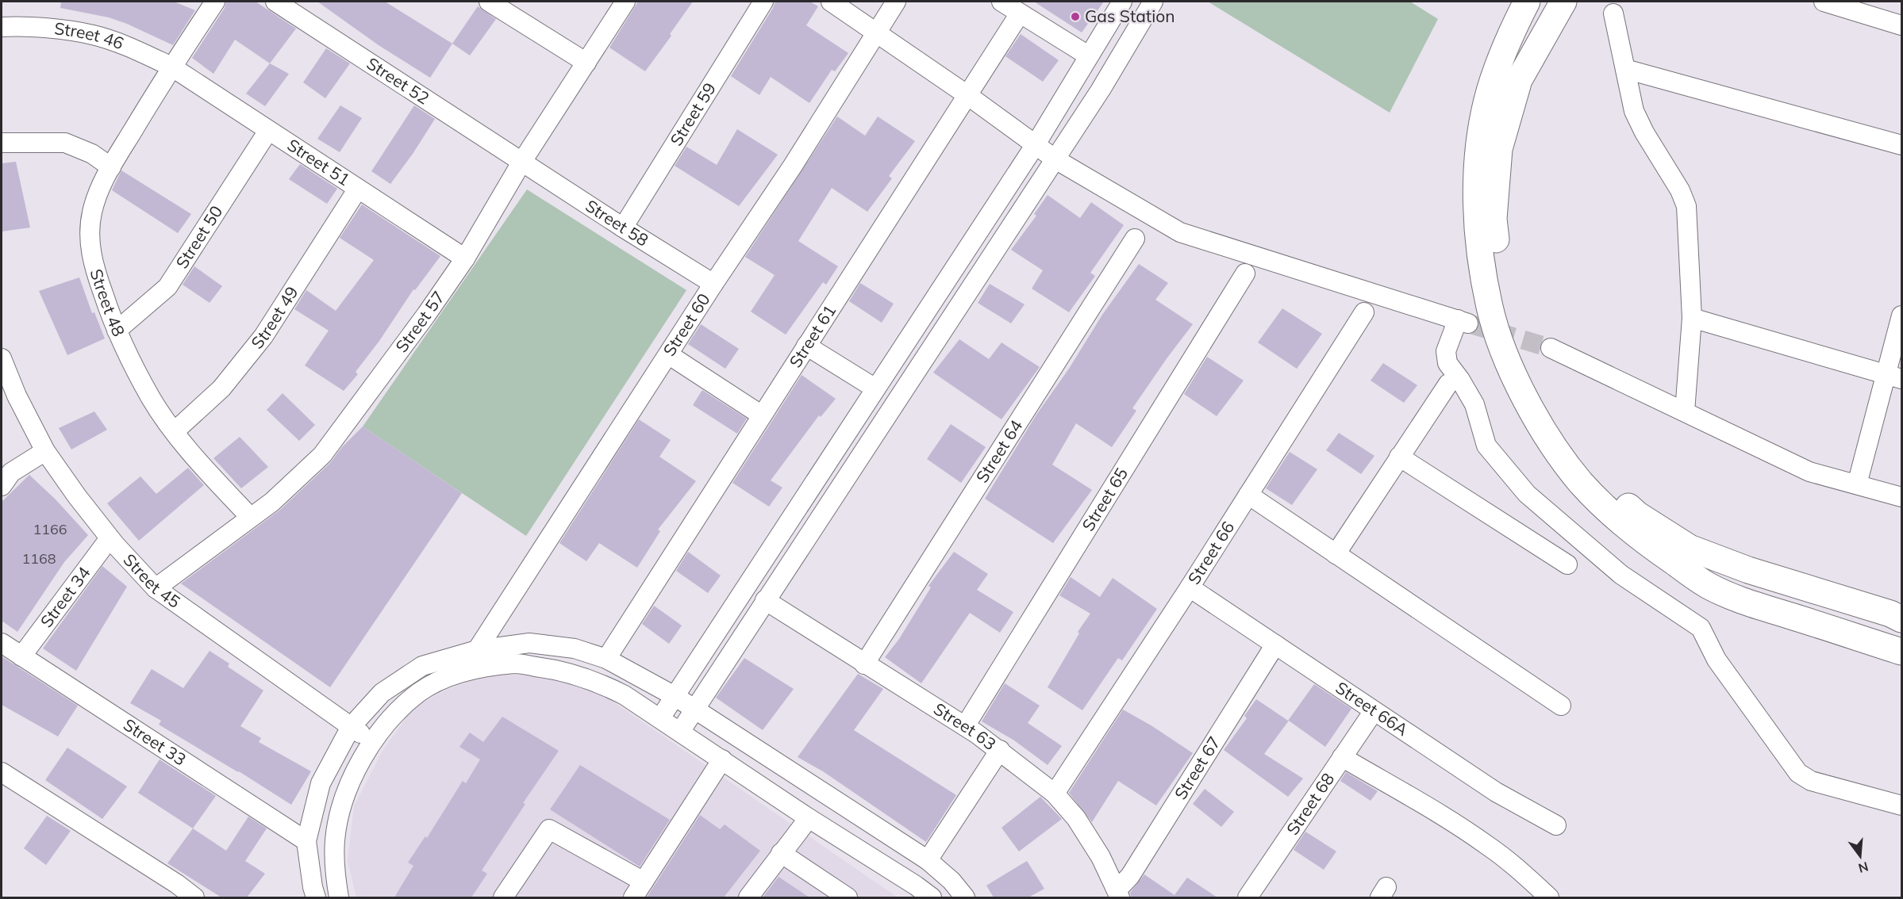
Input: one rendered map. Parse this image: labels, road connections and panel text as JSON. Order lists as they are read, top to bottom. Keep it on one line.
{"streets":{"street":["Street 46","Street 52","Street 59","Street 51","Street 58","Street 50","Street 48","Street 49","Street 57","Street 60","Street 61","Street 64","Street 65","Street 66","Street 45","Street 34","Street 66A","Street 63","Street 33","Street 67","Street 68"]},"crossings":[["Street 46","Street 51"],["Street 46","Street 48"],["Street 52","Street 58"],["Street 52","Street 57"],["Street 59","Street 58"],["Street 51","Street 50"],["Street 51","Street 48"],["Street 51","Street 49"],["Street 51","Street 57"],["Street 58","Street 57"],["Street 58","Street 60"],["Street 50","Street 48"],["Street 48","Street 49"],["Street 48","Street 57"],["Street 57","Street 45"],["Street 64","Street 63"],["Street 65","Street 63"],["Street 66","Street 66A"],["Street 66","Street 63"],["Street 45","Street 34"],["Street 34","Street 33"],["Street 66A","Street 67"],["Street 66A","Street 68"],["Street 63","Street 67"]],"places":["Gas Station"],"house_numbers":["1166","1168"],"north":"bottom"}
